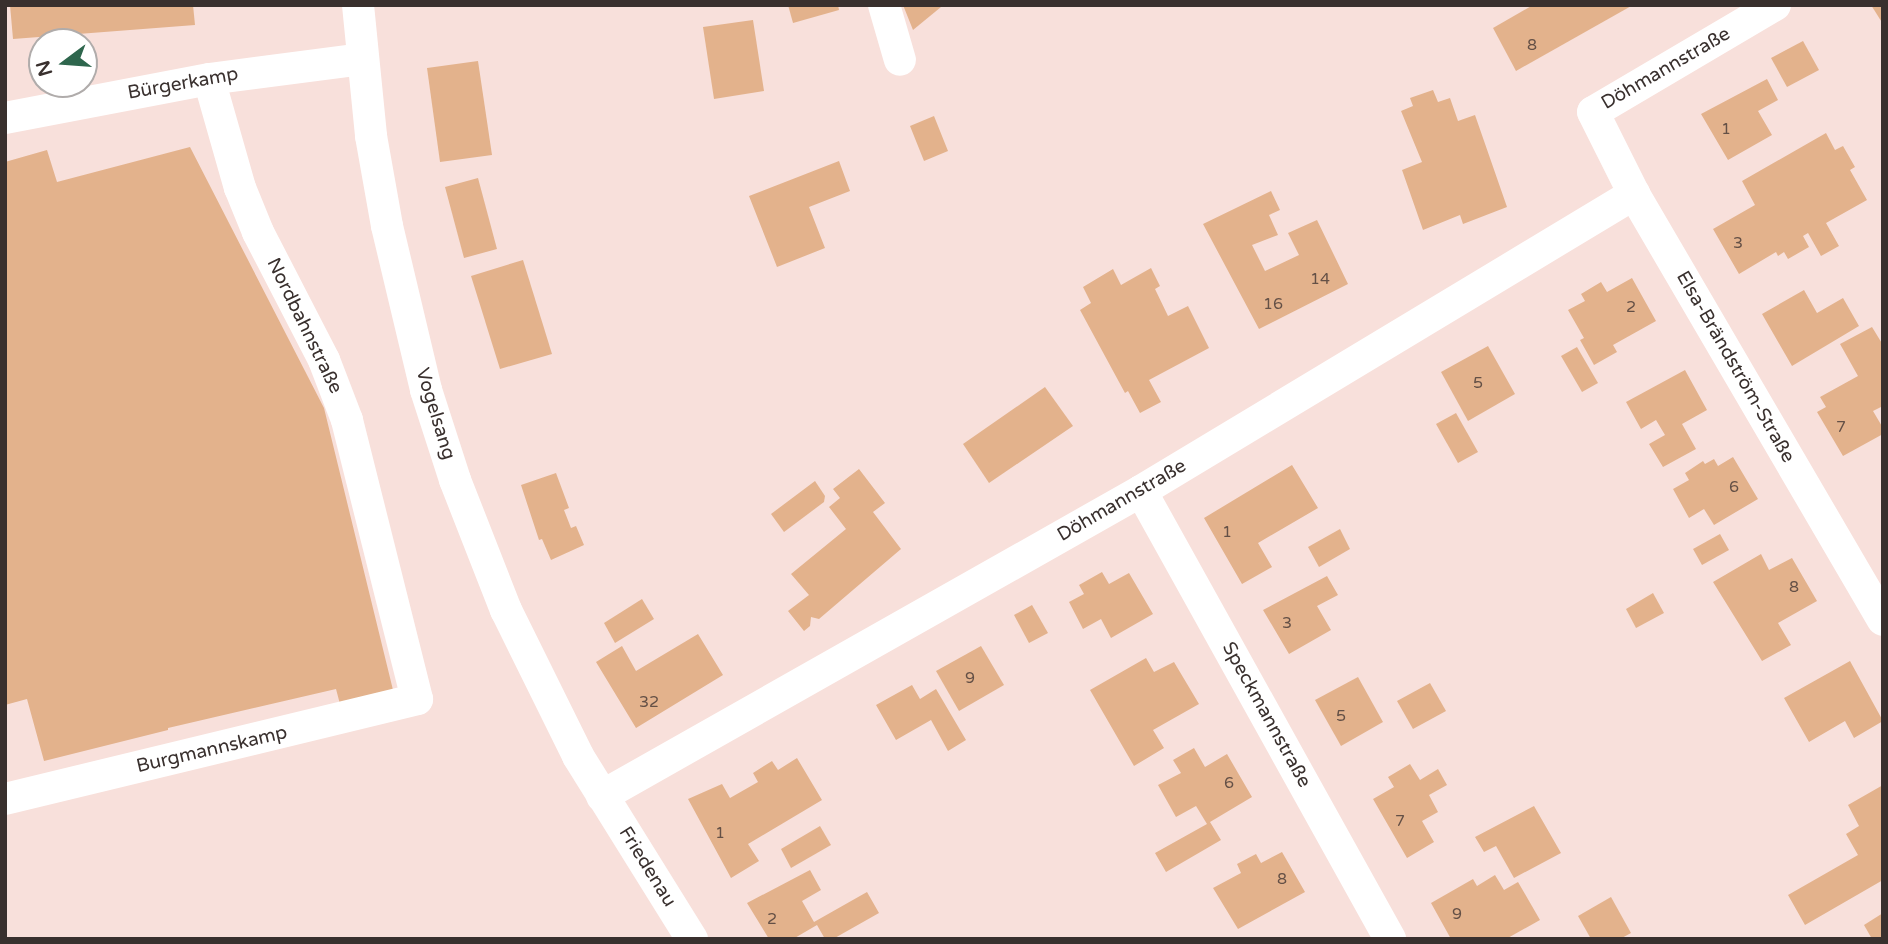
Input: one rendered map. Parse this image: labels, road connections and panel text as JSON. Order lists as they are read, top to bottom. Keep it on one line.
{"streets":{"street":["Döhmannstraße","Bürgerkamp","Nordbahnstraße","Elsa-Brändström-Straße","Vogelsang","Speckmannstraße","Burgmannskamp","Friedenau"]},"crossings":[["Döhmannstraße","Elsa-Brändström-Straße"],["Döhmannstraße","Vogelsang"],["Döhmannstraße","Speckmannstraße"],["Döhmannstraße","Friedenau"],["Bürgerkamp","Nordbahnstraße"],["Bürgerkamp","Vogelsang"],["Nordbahnstraße","Burgmannskamp"],["Vogelsang","Friedenau"]],"house_numbers":["8","1","3","14","16","2","5","7","6","1","8","3","9","32","5","6","7","1","8","9","2"],"north":"left"}
